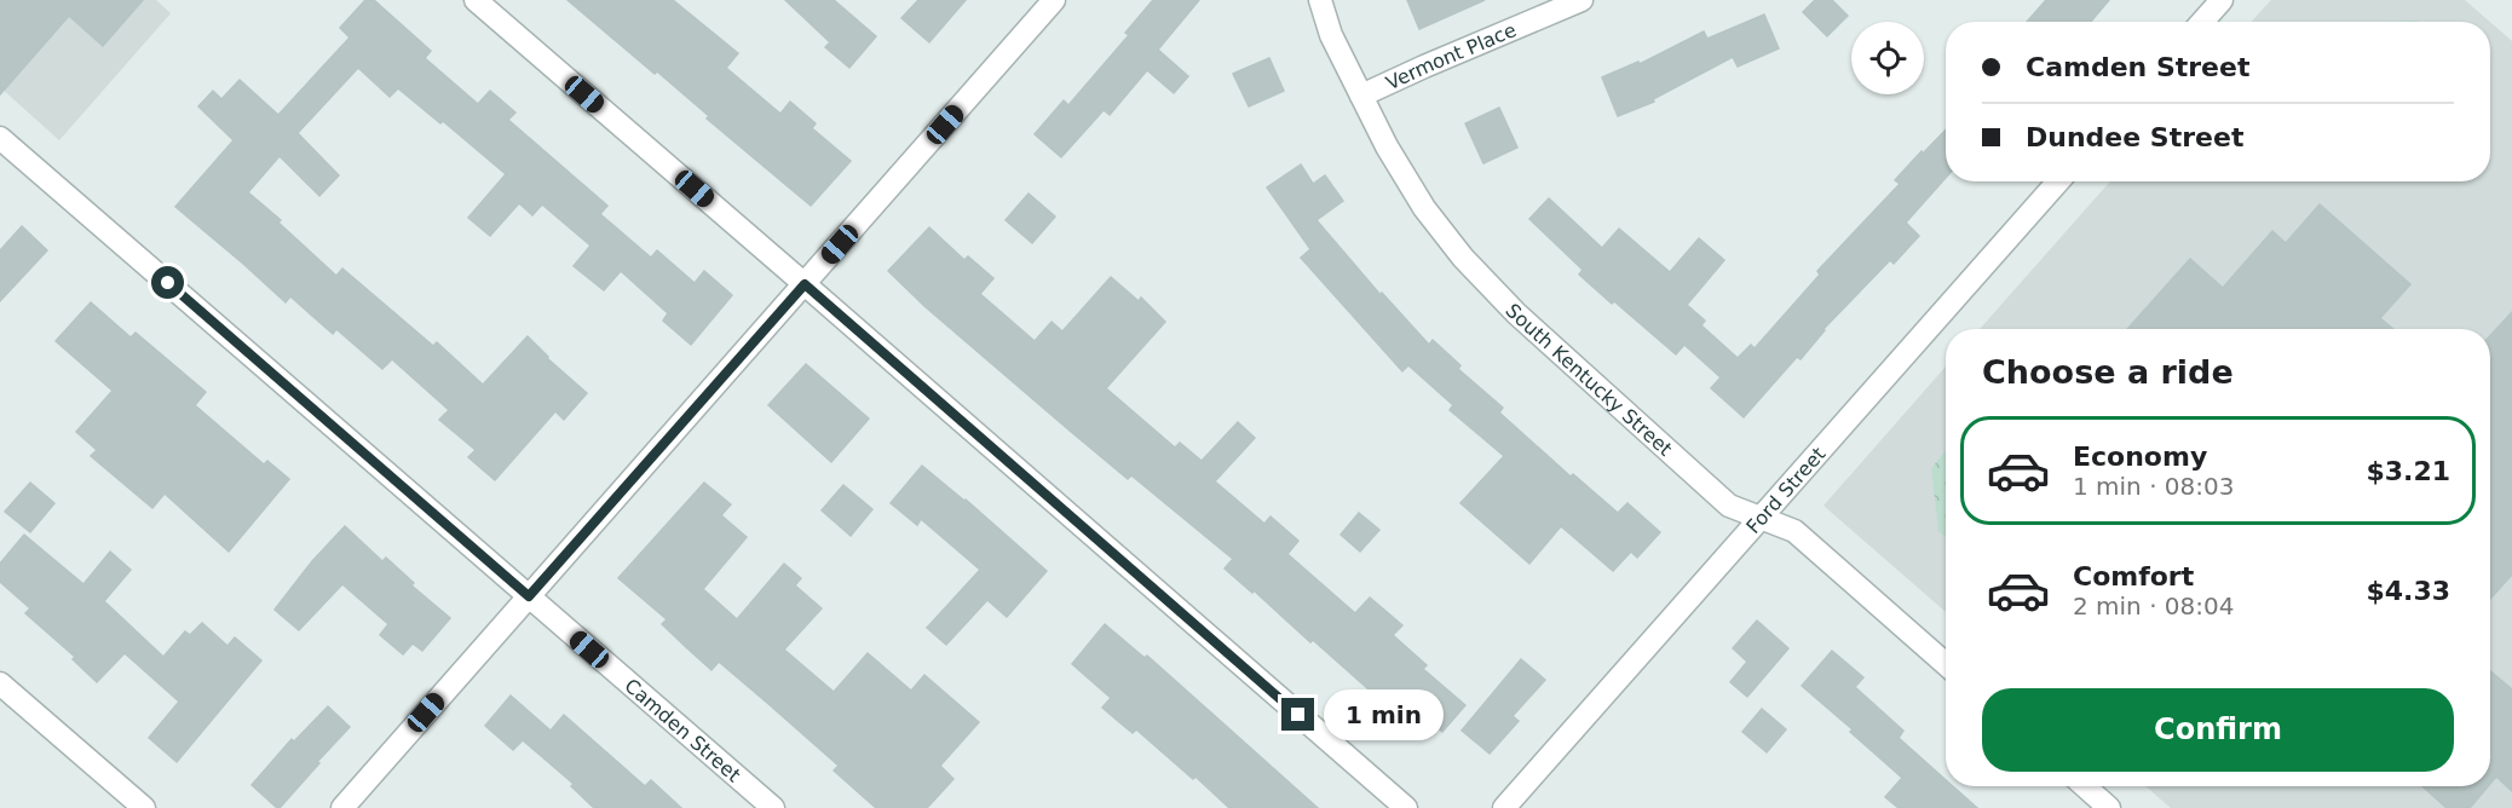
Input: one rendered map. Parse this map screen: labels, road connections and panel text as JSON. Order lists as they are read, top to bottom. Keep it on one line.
{"streets":{"street":["Vermont Place","South Kentucky Street","Ford Street","Camden Street"]},"crossings":[["Vermont Place","South Kentucky Street"],["South Kentucky Street","Ford Street"]],"page":{"banner":["Camden Street","Dundee Street"],"heading":"Choose a ride","list":[{"name":"Economy","note":"1 min · 08:03","value":"$3.21"},{"name":"Comfort","note":"2 min · 08:04","value":"$4.33"}],"buttons":"Confirm","bubble":"1 min"}}
